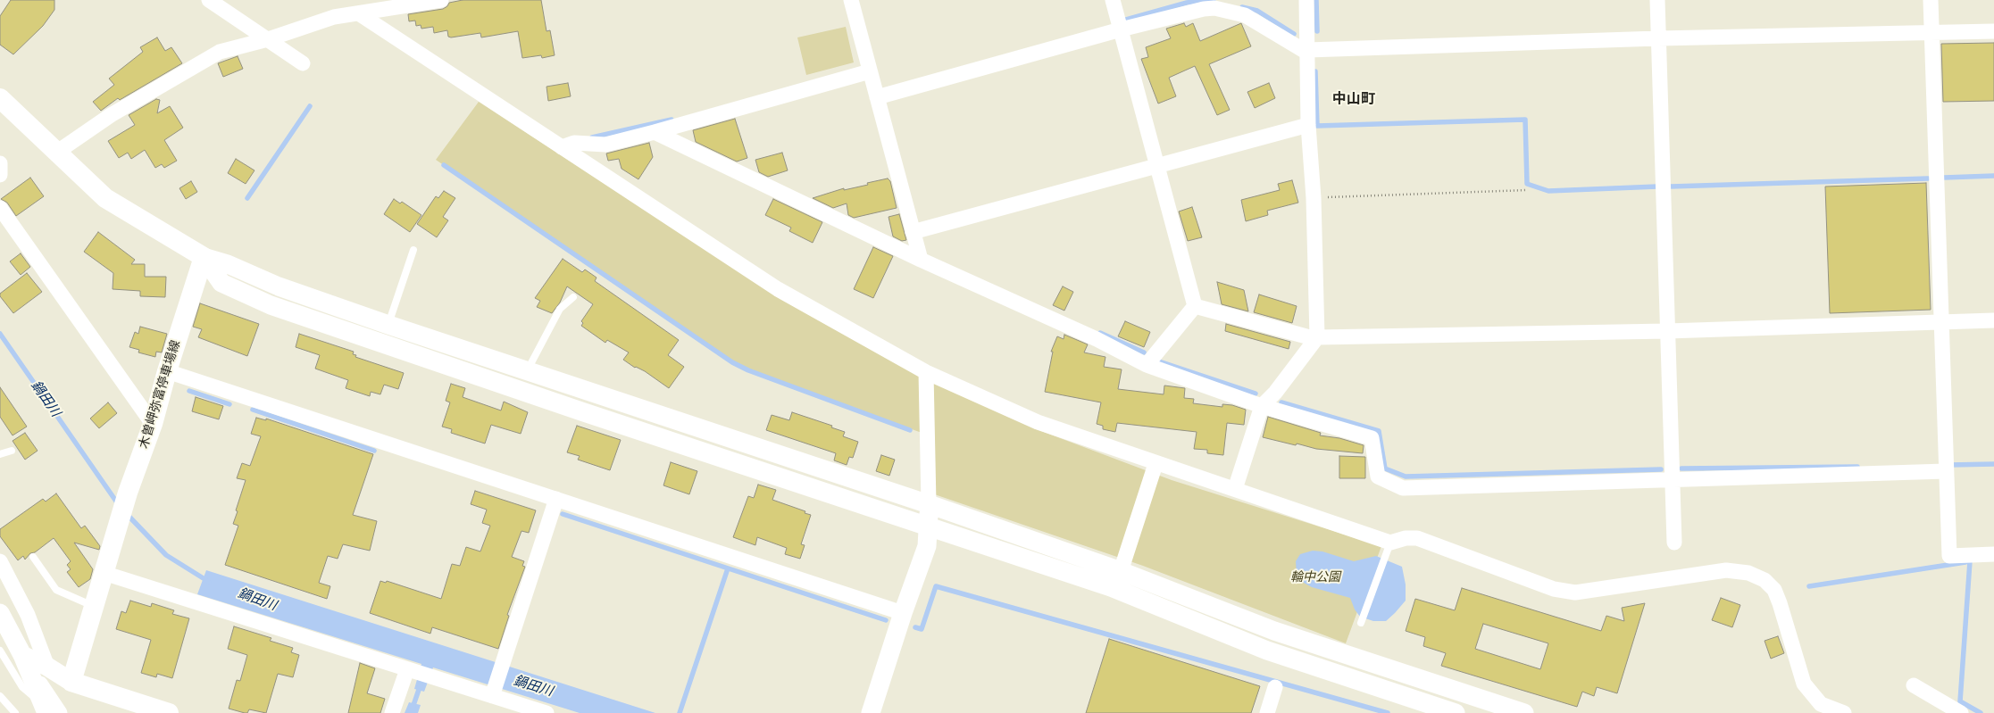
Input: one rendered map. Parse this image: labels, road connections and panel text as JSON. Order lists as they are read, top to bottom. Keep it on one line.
{"streets":{"main road":["木曽岬弥富停車場線"]},"districts":["中山町"],"water":["鍋田川"],"parks":["輪中公園"]}
